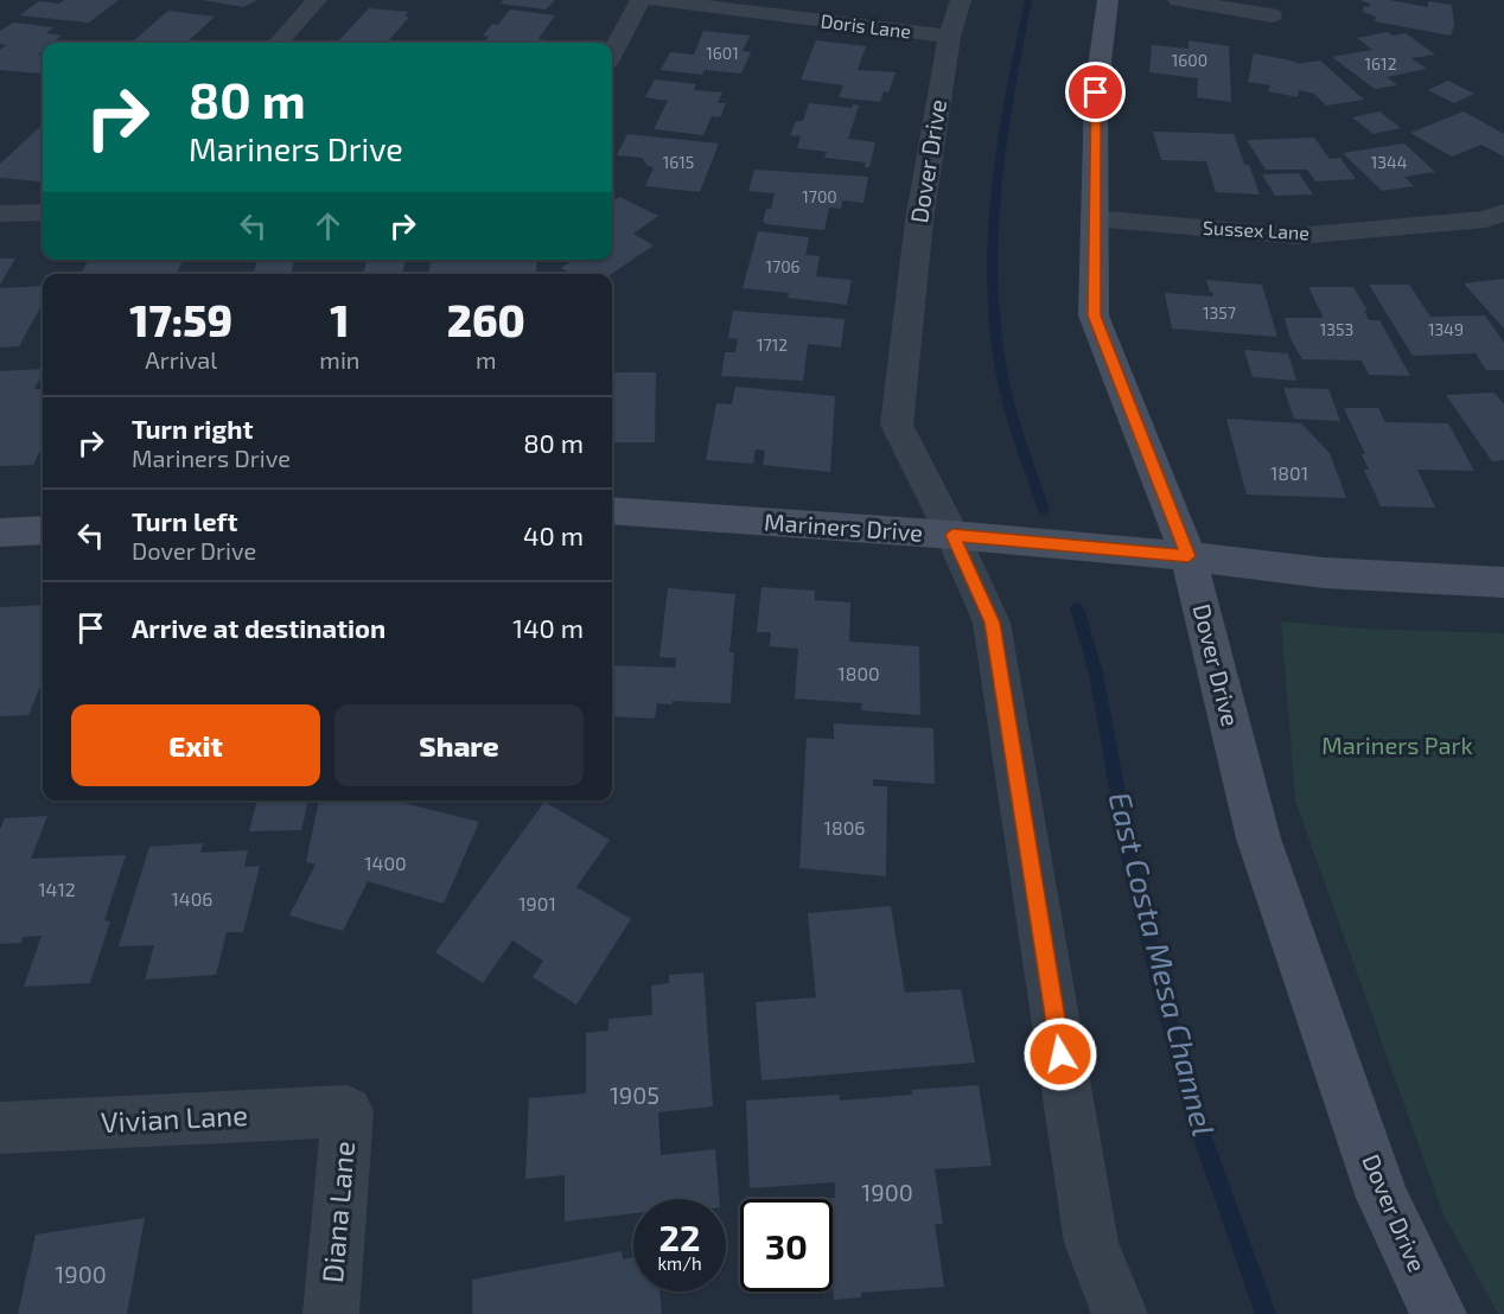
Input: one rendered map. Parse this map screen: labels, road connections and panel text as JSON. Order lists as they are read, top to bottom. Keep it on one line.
{"streets":{"street":["Doris Lane","Dover Drive","Sussex Lane","Mariners Drive","Vivian Lane","Diana Lane"]},"crossings":[["Doris Lane","Dover Drive"],["Dover Drive","Sussex Lane"],["Dover Drive","Mariners Drive"],["Vivian Lane","Diana Lane"]],"water":["East Costa Mesa Channel"],"parks":["Mariners Park"],"house_numbers":["1601","1600","1612","1615","1344","1700","1706","1357","1353","1349","1712","1801","1800","1806","1400","1412","1406","1901","1905","1900","1900"],"page":{"turn":["80 m","Mariners Drive"],"eta":["17:59","Arrival","1","min","260","m"],"list":[{"name":"Turn right","note":"Mariners Drive","value":"80 m"},{"name":"Turn left","note":"Dover Drive","value":"40 m"},{"name":"Arrive at destination","value":"140 m"}],"buttons":["Exit","Share"],"speed":"22 km/h","limit":"30"}}
